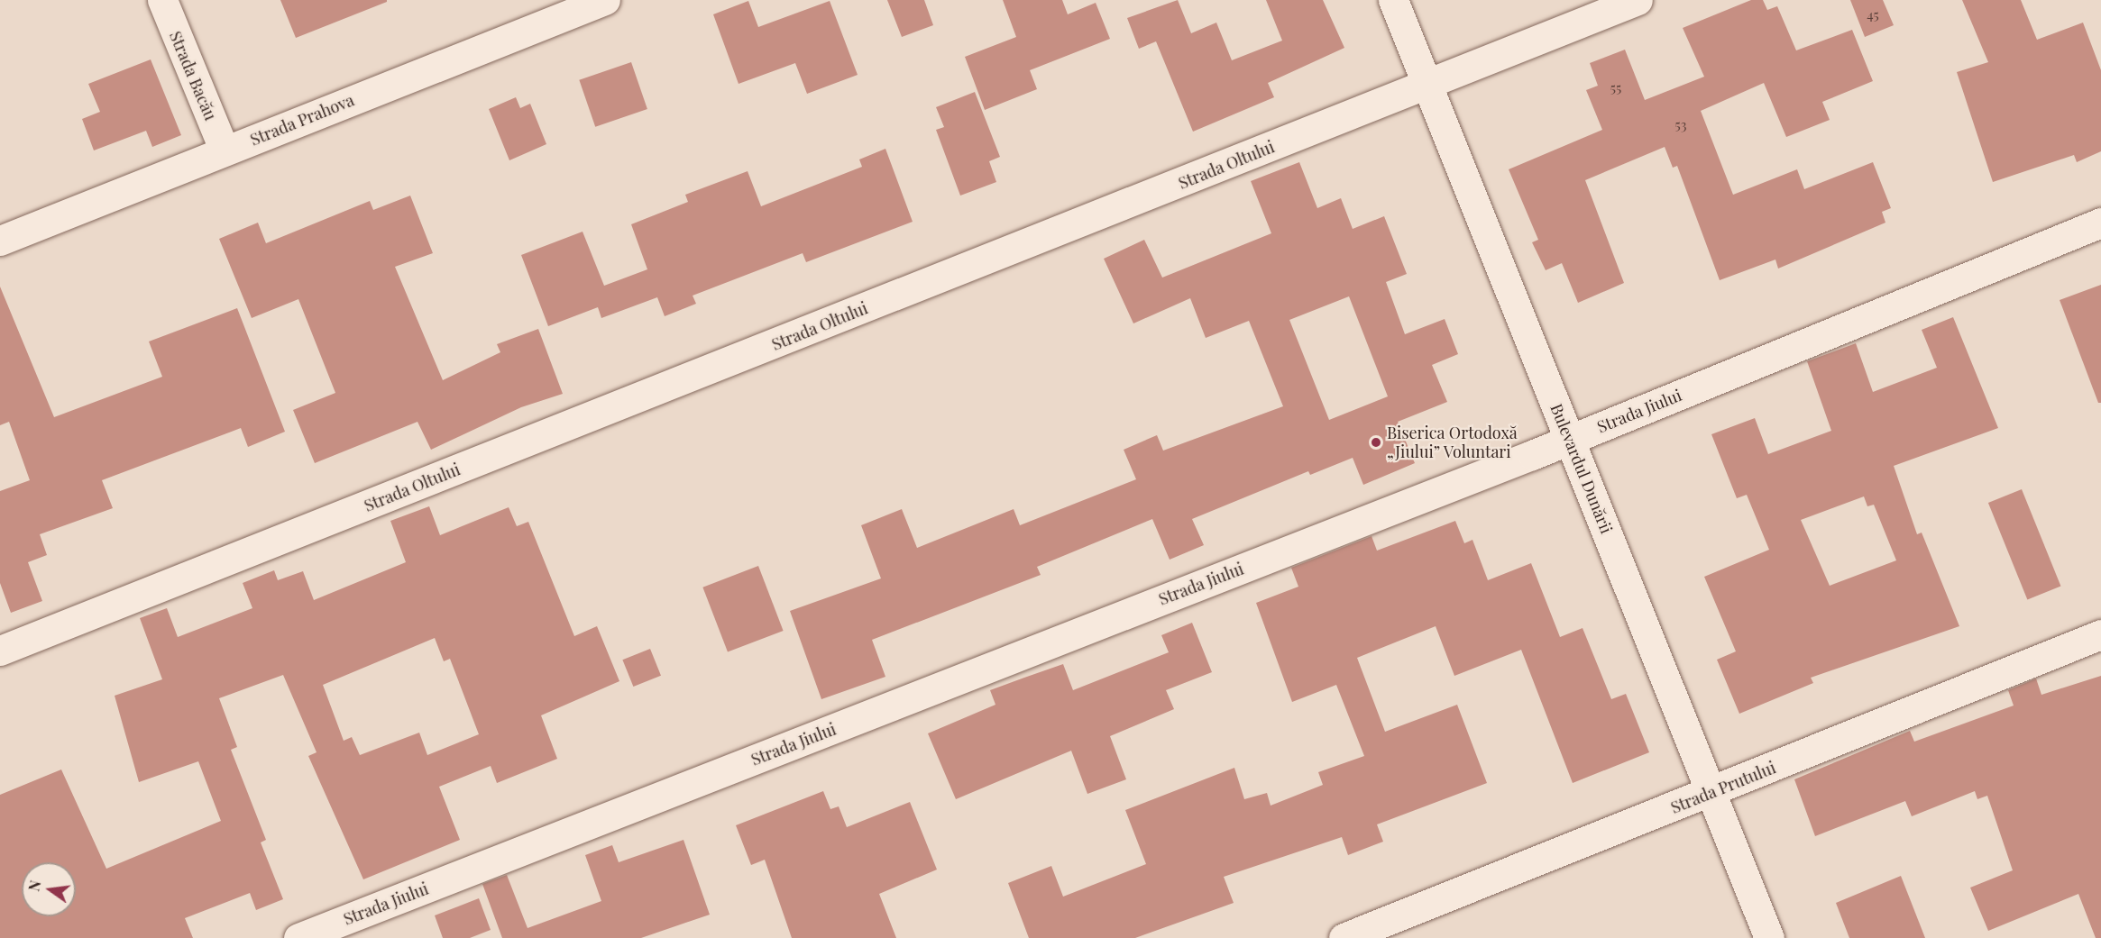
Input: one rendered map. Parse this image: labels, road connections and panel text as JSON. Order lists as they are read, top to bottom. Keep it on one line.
{"streets":{"street":["Strada Bacău","Strada Prahova","Strada Oltului","Strada Jiului","Bulevardul Dunării","Strada Prutului"]},"crossings":[["Strada Bacău","Strada Prahova"],["Strada Oltului","Bulevardul Dunării"],["Strada Jiului","Bulevardul Dunării"],["Bulevardul Dunării","Strada Prutului"]],"places":["Biserica Ortodoxă „Jiului” Voluntari"],"house_numbers":["45","55","53"],"north":"left"}
